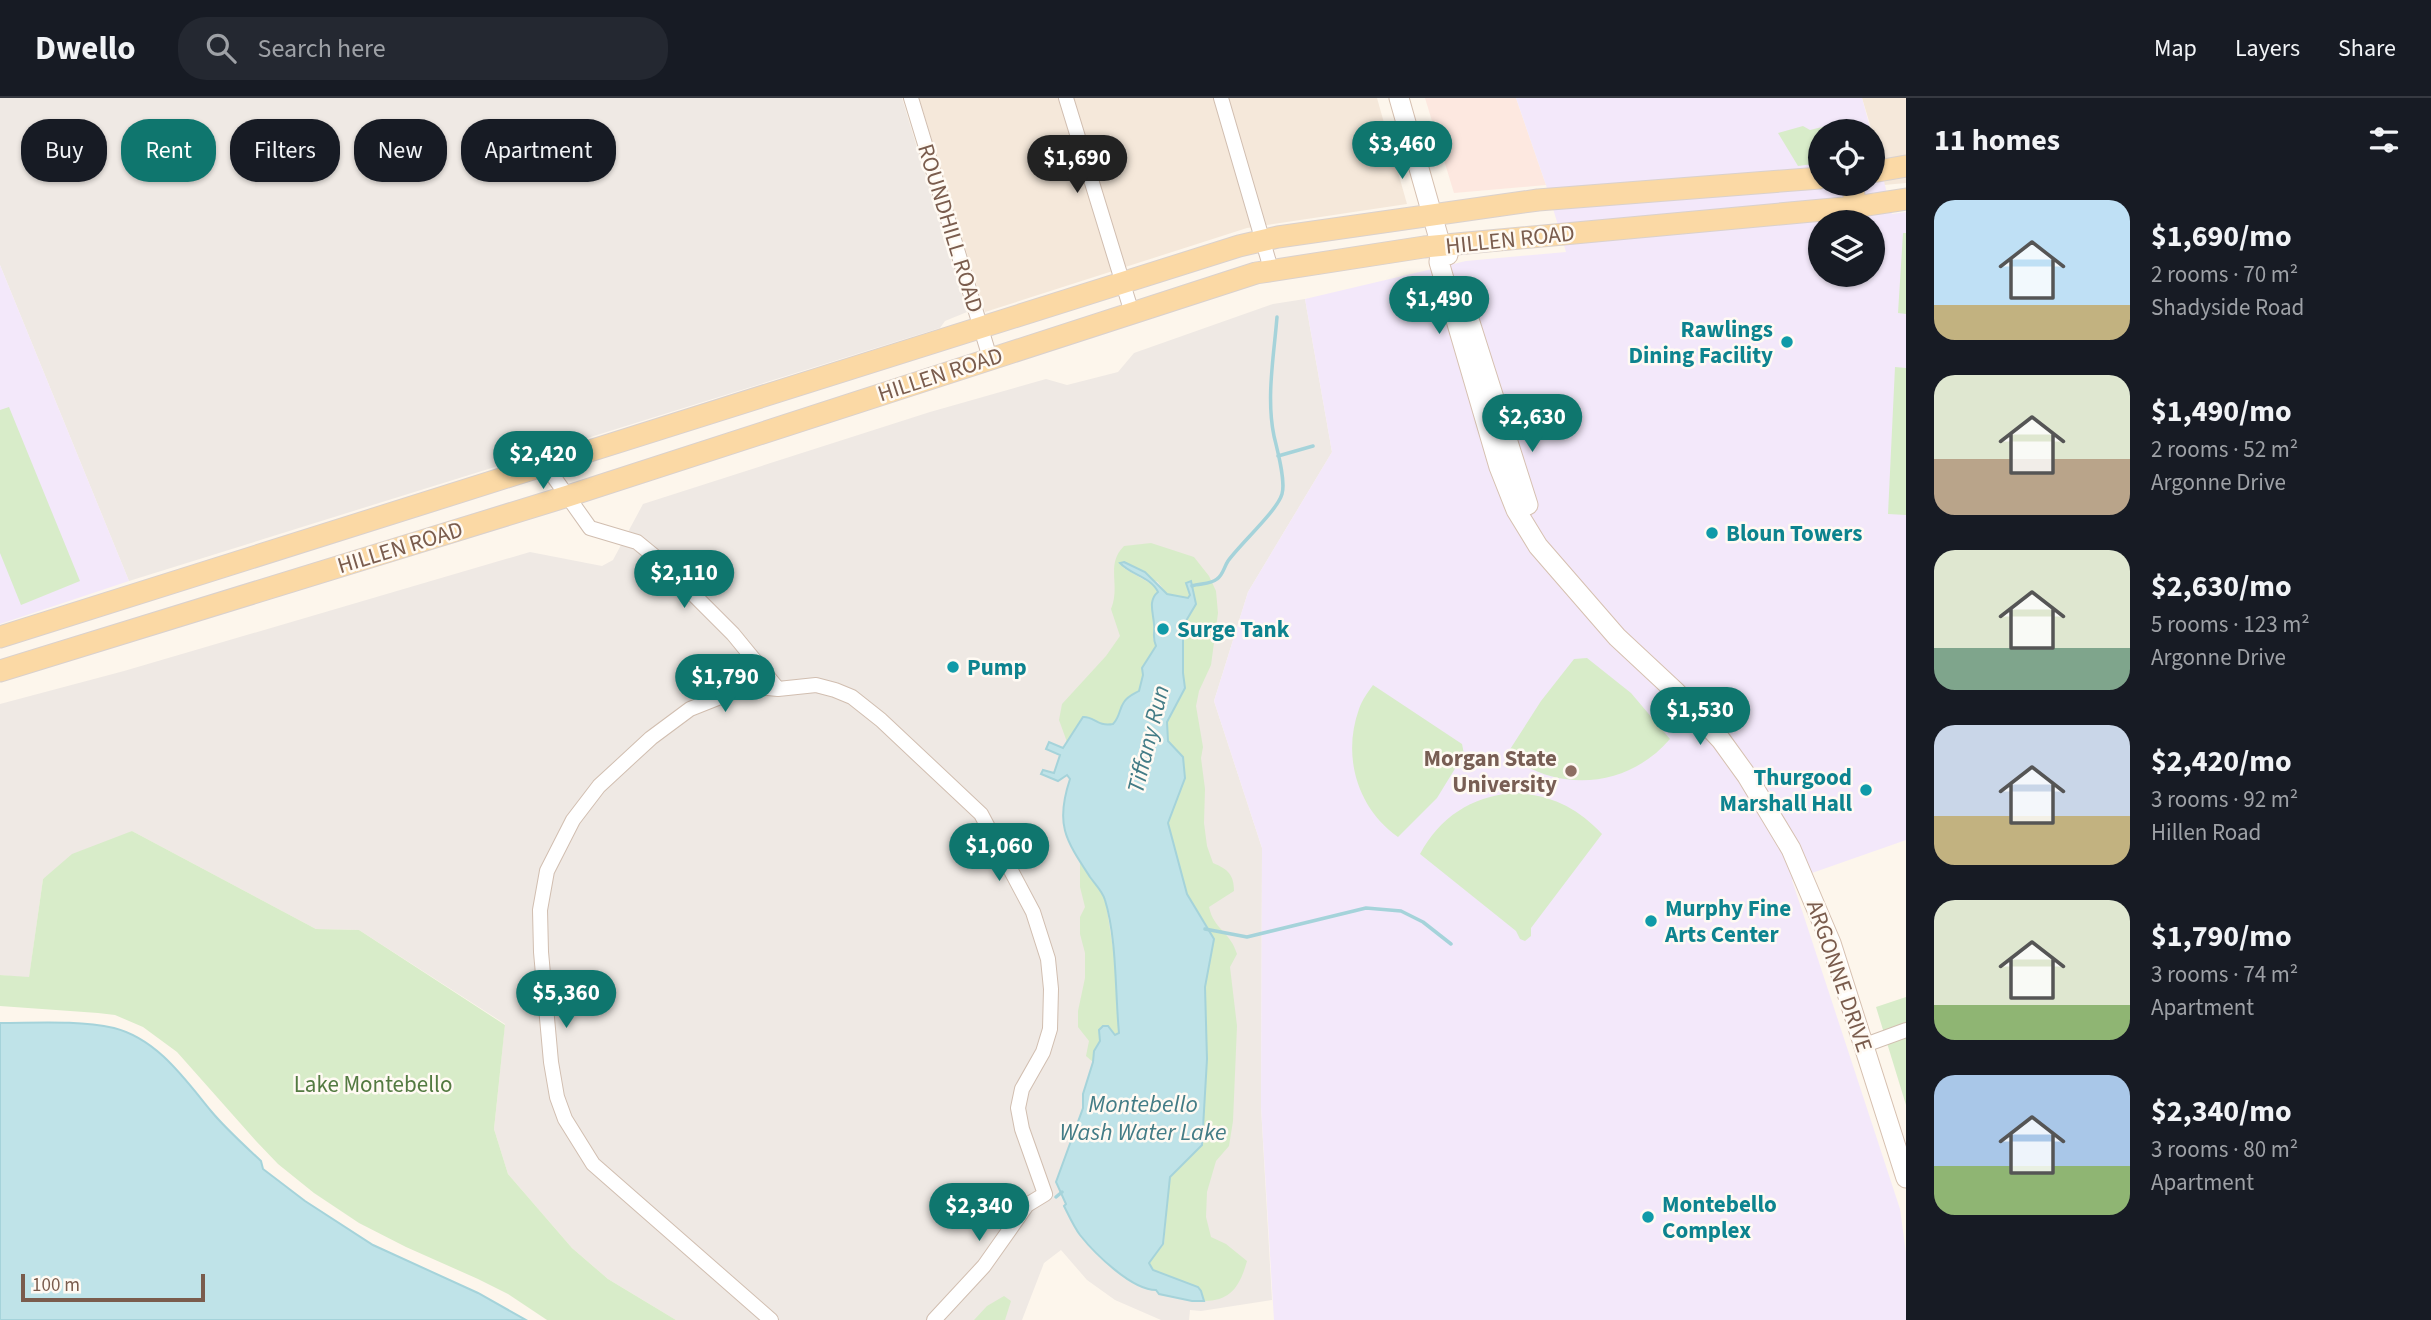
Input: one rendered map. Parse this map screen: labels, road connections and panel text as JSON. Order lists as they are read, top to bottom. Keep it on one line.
{"streets":{"main road":["HILLEN ROAD","ARGONNE DRIVE"],"street":["ROUNDHILL ROAD"]},"crossings":[["ROUNDHILL ROAD","HILLEN ROAD"],["HILLEN ROAD","ARGONNE DRIVE"]],"water":["Tiffany Run","Montebello Wash Water Lake"],"parks":["Lake Montebello"],"places":["Rawlings Dining Facility","Bloun Towers","Surge Tank","Pump","Morgan State University","Thurgood Marshall Hall","Murphy Fine Arts Center","Montebello Complex"],"scale_bar":"100 m","page":{"header":"Dwello","search":"Search here","nav":["Map","Layers","Share"],"heading":"11 homes","chip":["Buy","Rent","Filters","New","Apartment"],"price":["$3,460","$1,690","$1,490","$2,630","$2,420","$2,110","$1,790","$1,530","$1,060","$5,360","$2,340"],"list":[{"name":"$1,690/mo","note":"2 rooms · 70 m² · Shadyside Road"},{"name":"$1,490/mo","note":"2 rooms · 52 m² · Argonne Drive"},{"name":"$2,630/mo","note":"5 rooms · 123 m² · Argonne Drive"},{"name":"$2,420/mo","note":"3 rooms · 92 m² · Hillen Road"},{"name":"$1,790/mo","note":"3 rooms · 74 m² · Apartment"},{"name":"$2,340/mo","note":"3 rooms · 80 m² · Apartment"}],"scale":"100 m"}}
